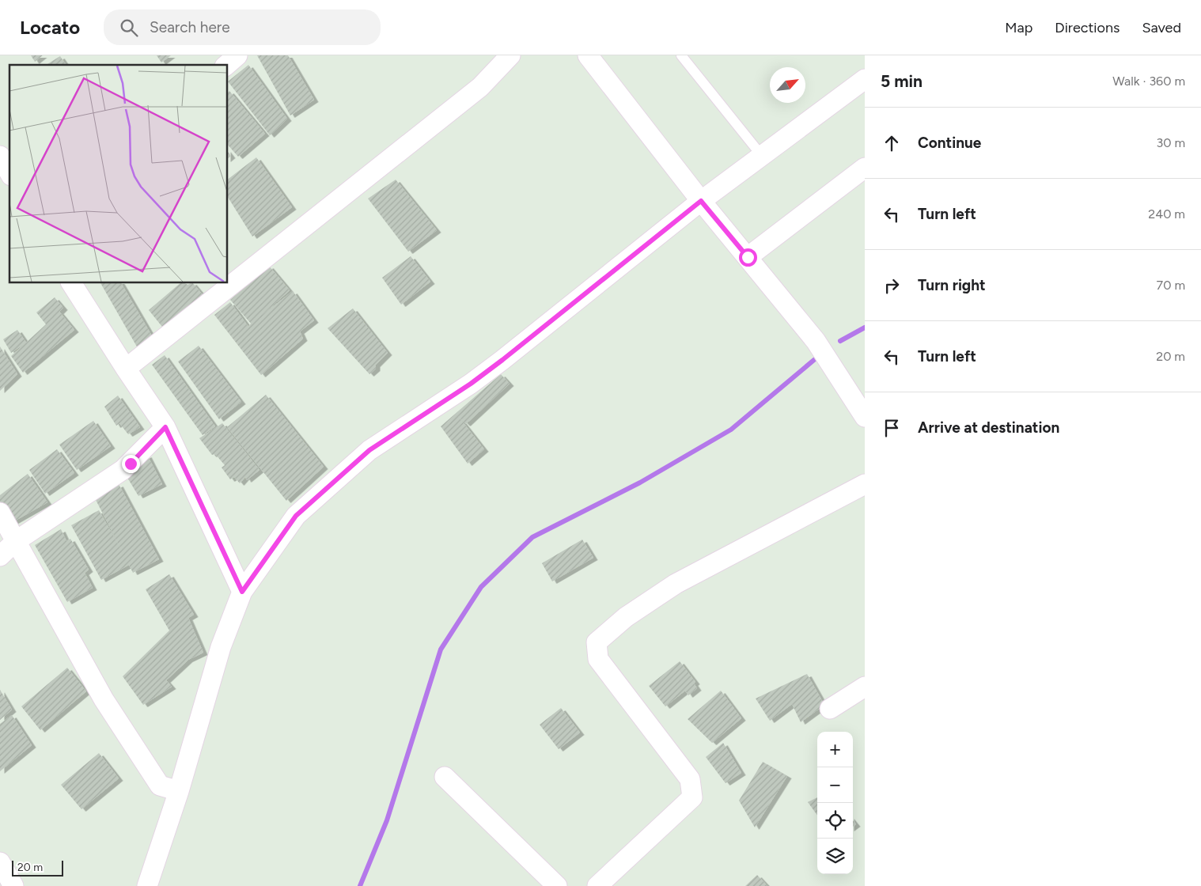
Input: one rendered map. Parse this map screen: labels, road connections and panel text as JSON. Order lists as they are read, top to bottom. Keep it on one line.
{"scale_bar":"20 m","north":"top right","page":{"header":"Locato","search":"Search here","nav":["Map","Directions","Saved"],"heading":["5 min","Walk · 360 m"],"list":[["Continue","30 m"],["Turn left","240 m"],["Turn right","70 m"],["Turn left","20 m"],"Arrive at destination"],"map_buttons":["+","−"],"scale":"20 m"}}
